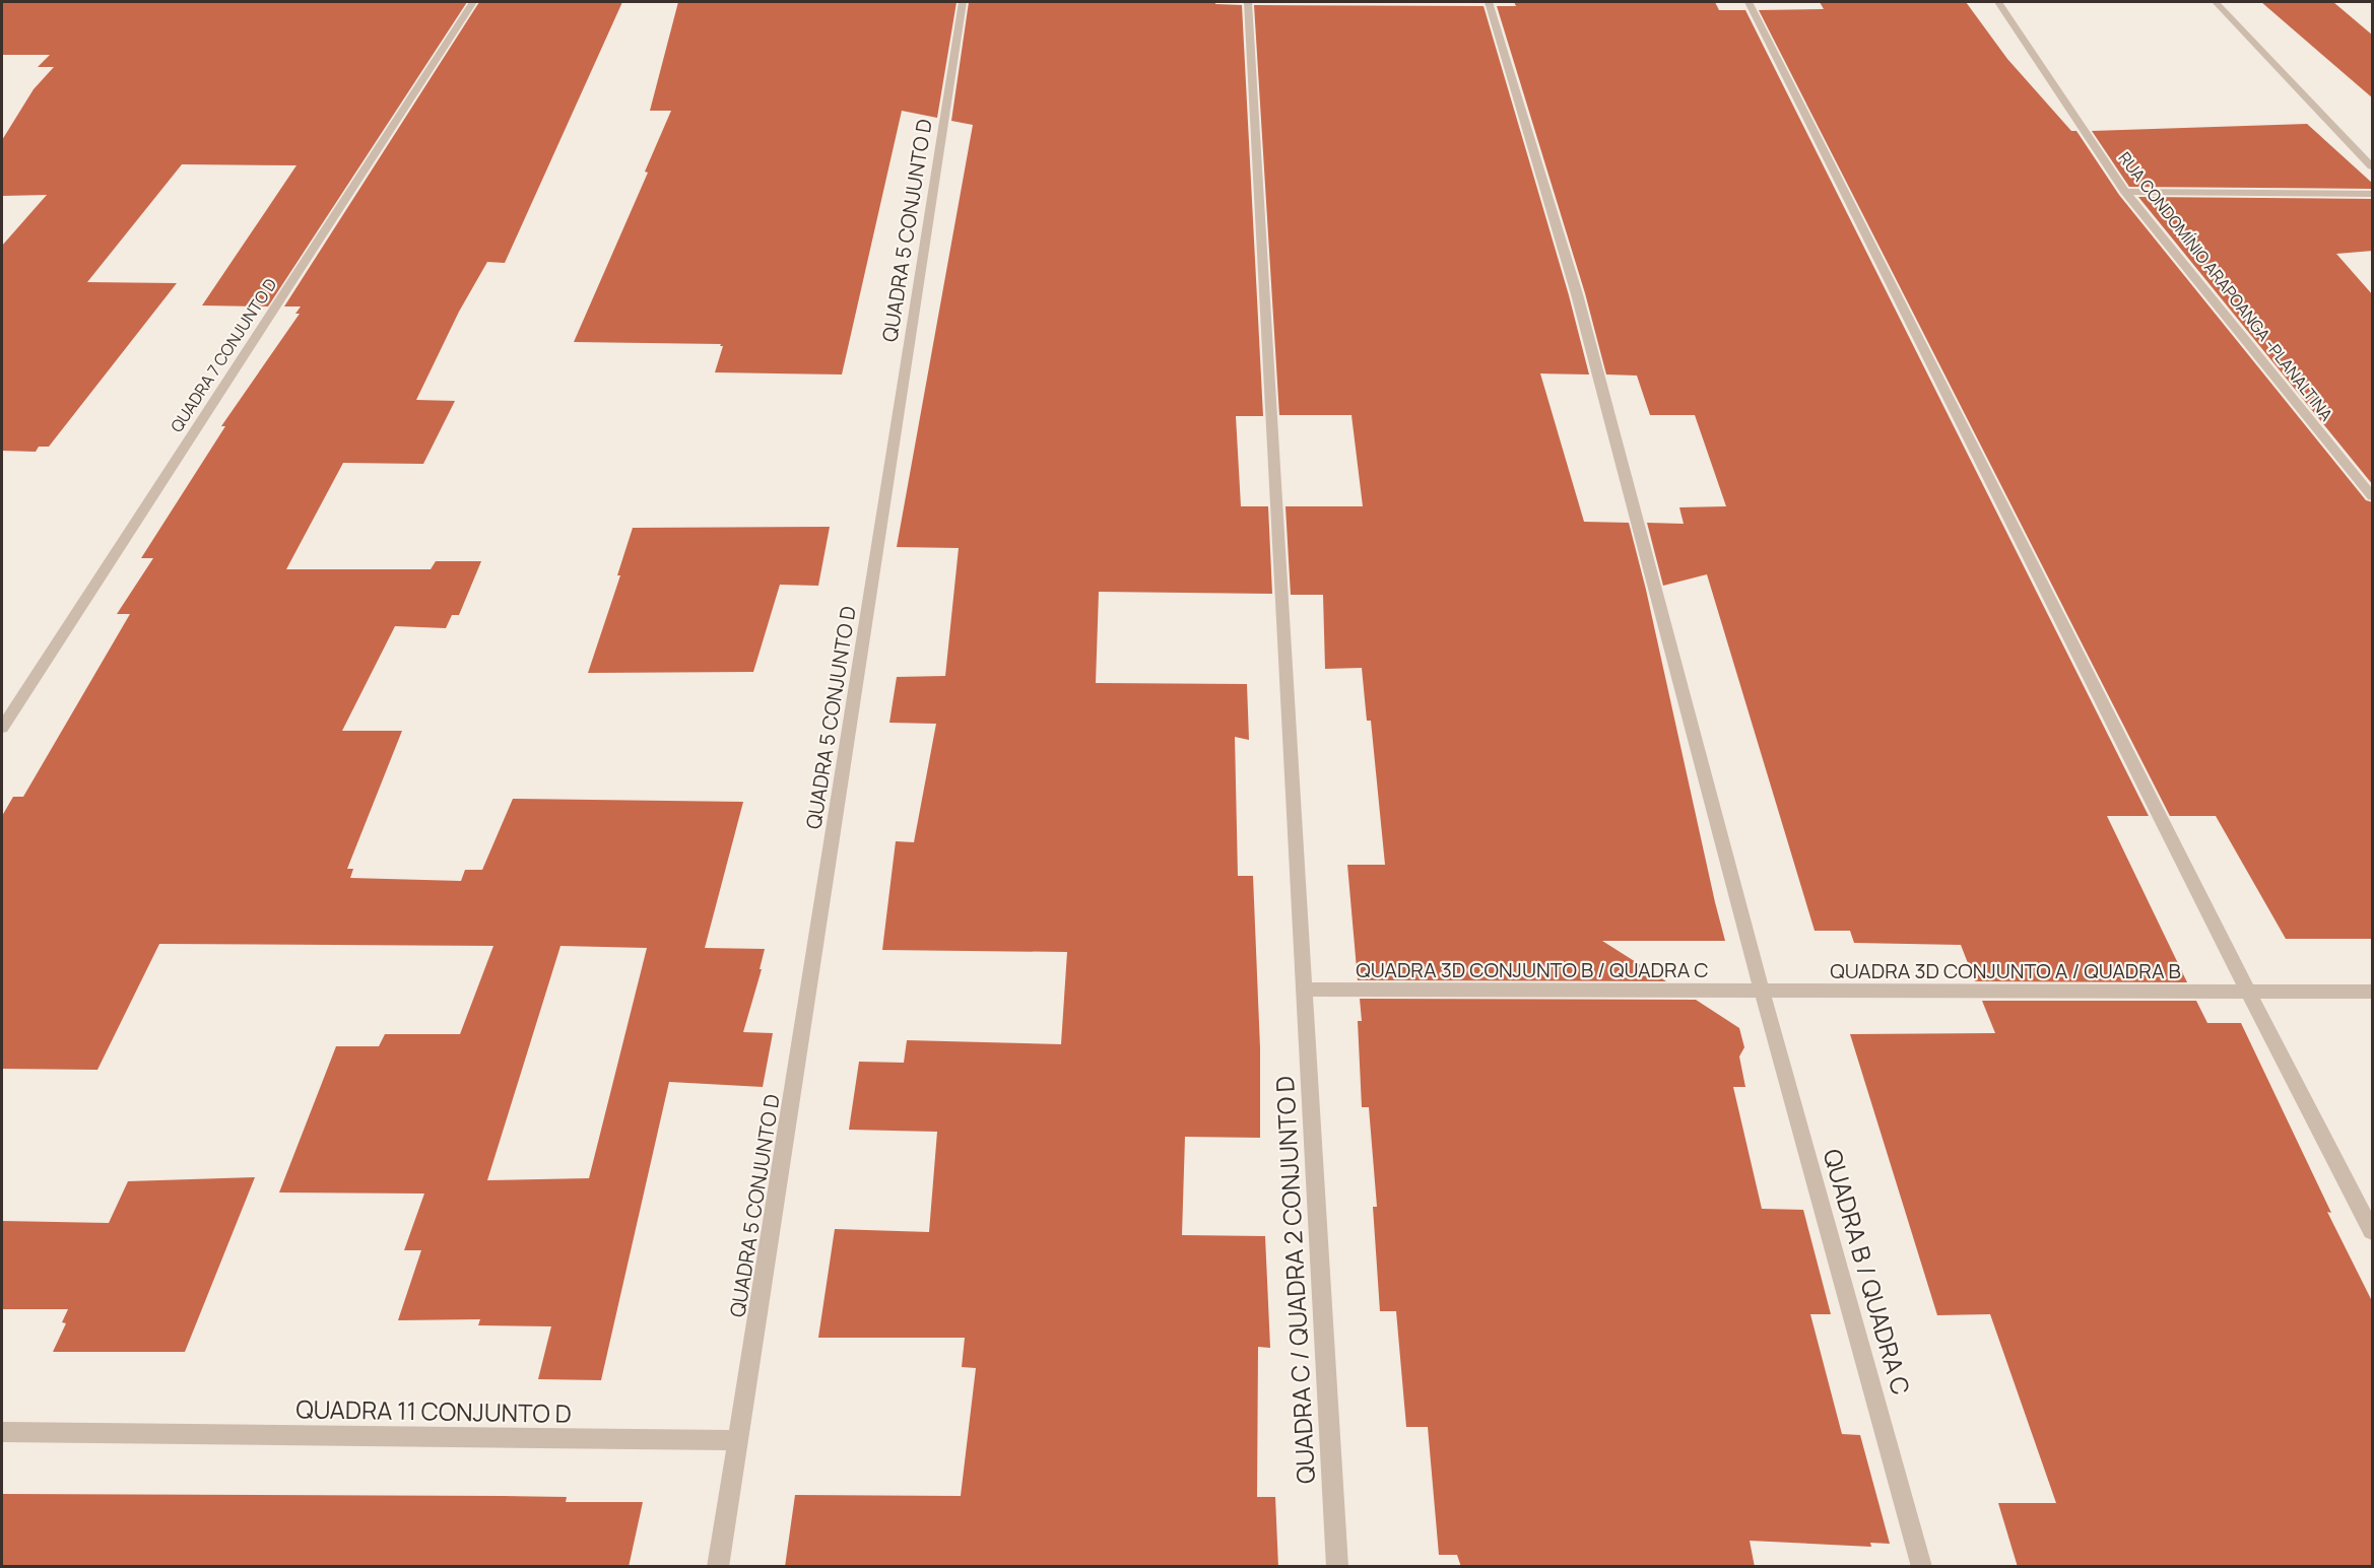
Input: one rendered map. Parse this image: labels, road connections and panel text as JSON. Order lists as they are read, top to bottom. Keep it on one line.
{"streets":{"street":["QUADRA 5 CONJUNTO D","RUA CONDOMÍNIO ARAPOANGA -PLANALTINA","QUADRA 7 CONJUNTO D","QUADRA 3D CONJUNTO B / QUADRA C","QUADRA 3D CONJUNTO A / QUADRA B","QUADRA B / QUADRA C","QUADRA C / QUADRA 2 CONJUNTO D","QUADRA 11 CONJUNTO D"]},"crossings":[["QUADRA 5 CONJUNTO D","QUADRA 11 CONJUNTO D"],["QUADRA 3D CONJUNTO B / QUADRA C","QUADRA 3D CONJUNTO A / QUADRA B"],["QUADRA 3D CONJUNTO B / QUADRA C","QUADRA B / QUADRA C"],["QUADRA 3D CONJUNTO B / QUADRA C","QUADRA C / QUADRA 2 CONJUNTO D"],["QUADRA 3D CONJUNTO A / QUADRA B","QUADRA B / QUADRA C"]]}
